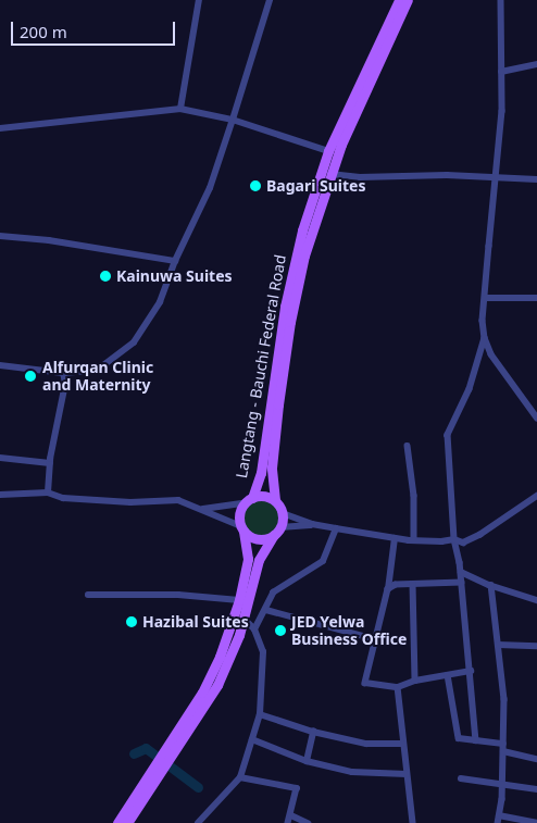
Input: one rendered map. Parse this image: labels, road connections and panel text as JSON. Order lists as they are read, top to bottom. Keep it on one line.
{"streets":{"main road":["Langtang - Bauchi Federal Road"]},"places":["Bagari Suites","Kainuwa Suites","Alfurqan Clinic and Maternity","Hazibal Suites","JED Yelwa Business Office"],"scale_bar":"200 m"}
